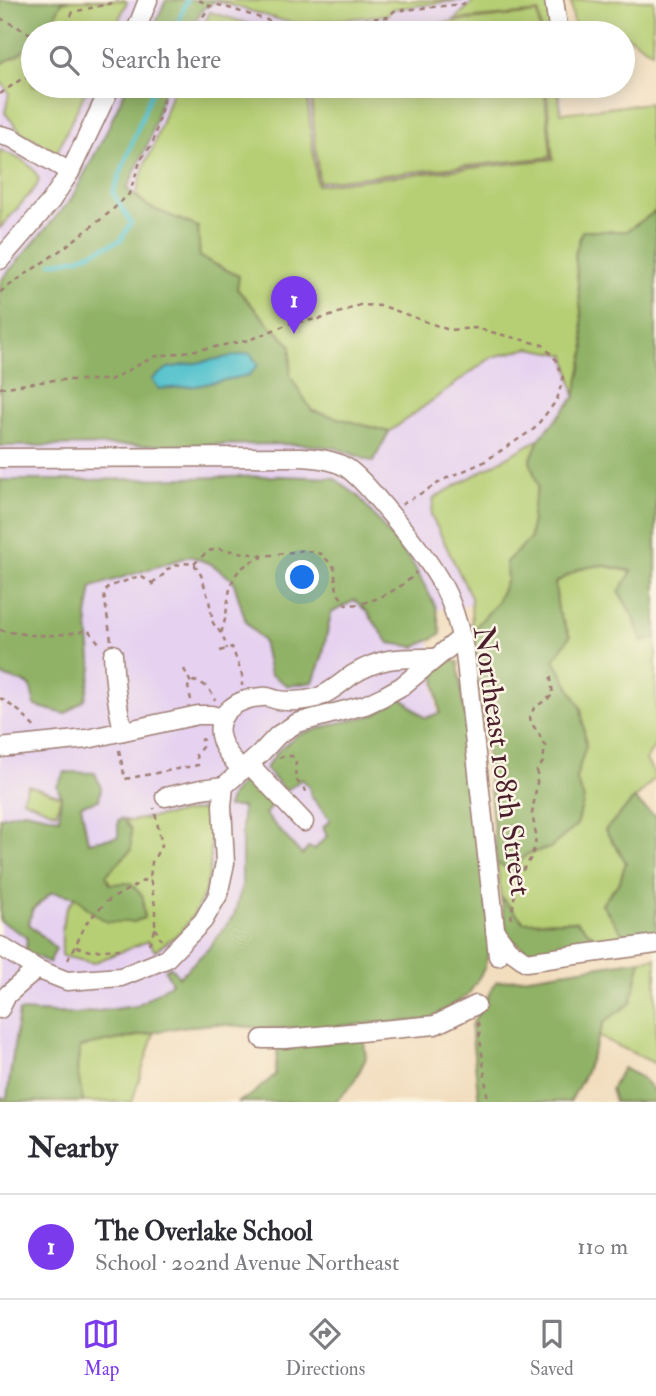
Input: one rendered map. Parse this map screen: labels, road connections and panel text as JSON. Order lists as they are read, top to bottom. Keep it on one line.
{"streets":{"street":["Northeast 108th Street"]},"page":{"search":"Search here","pins":"1","heading":"Nearby","list":[{"mark":"1","name":"The Overlake School","note":"School · 202nd Avenue Northeast","value":"110 m"}],"nav":["Map","Directions","Saved"]}}
